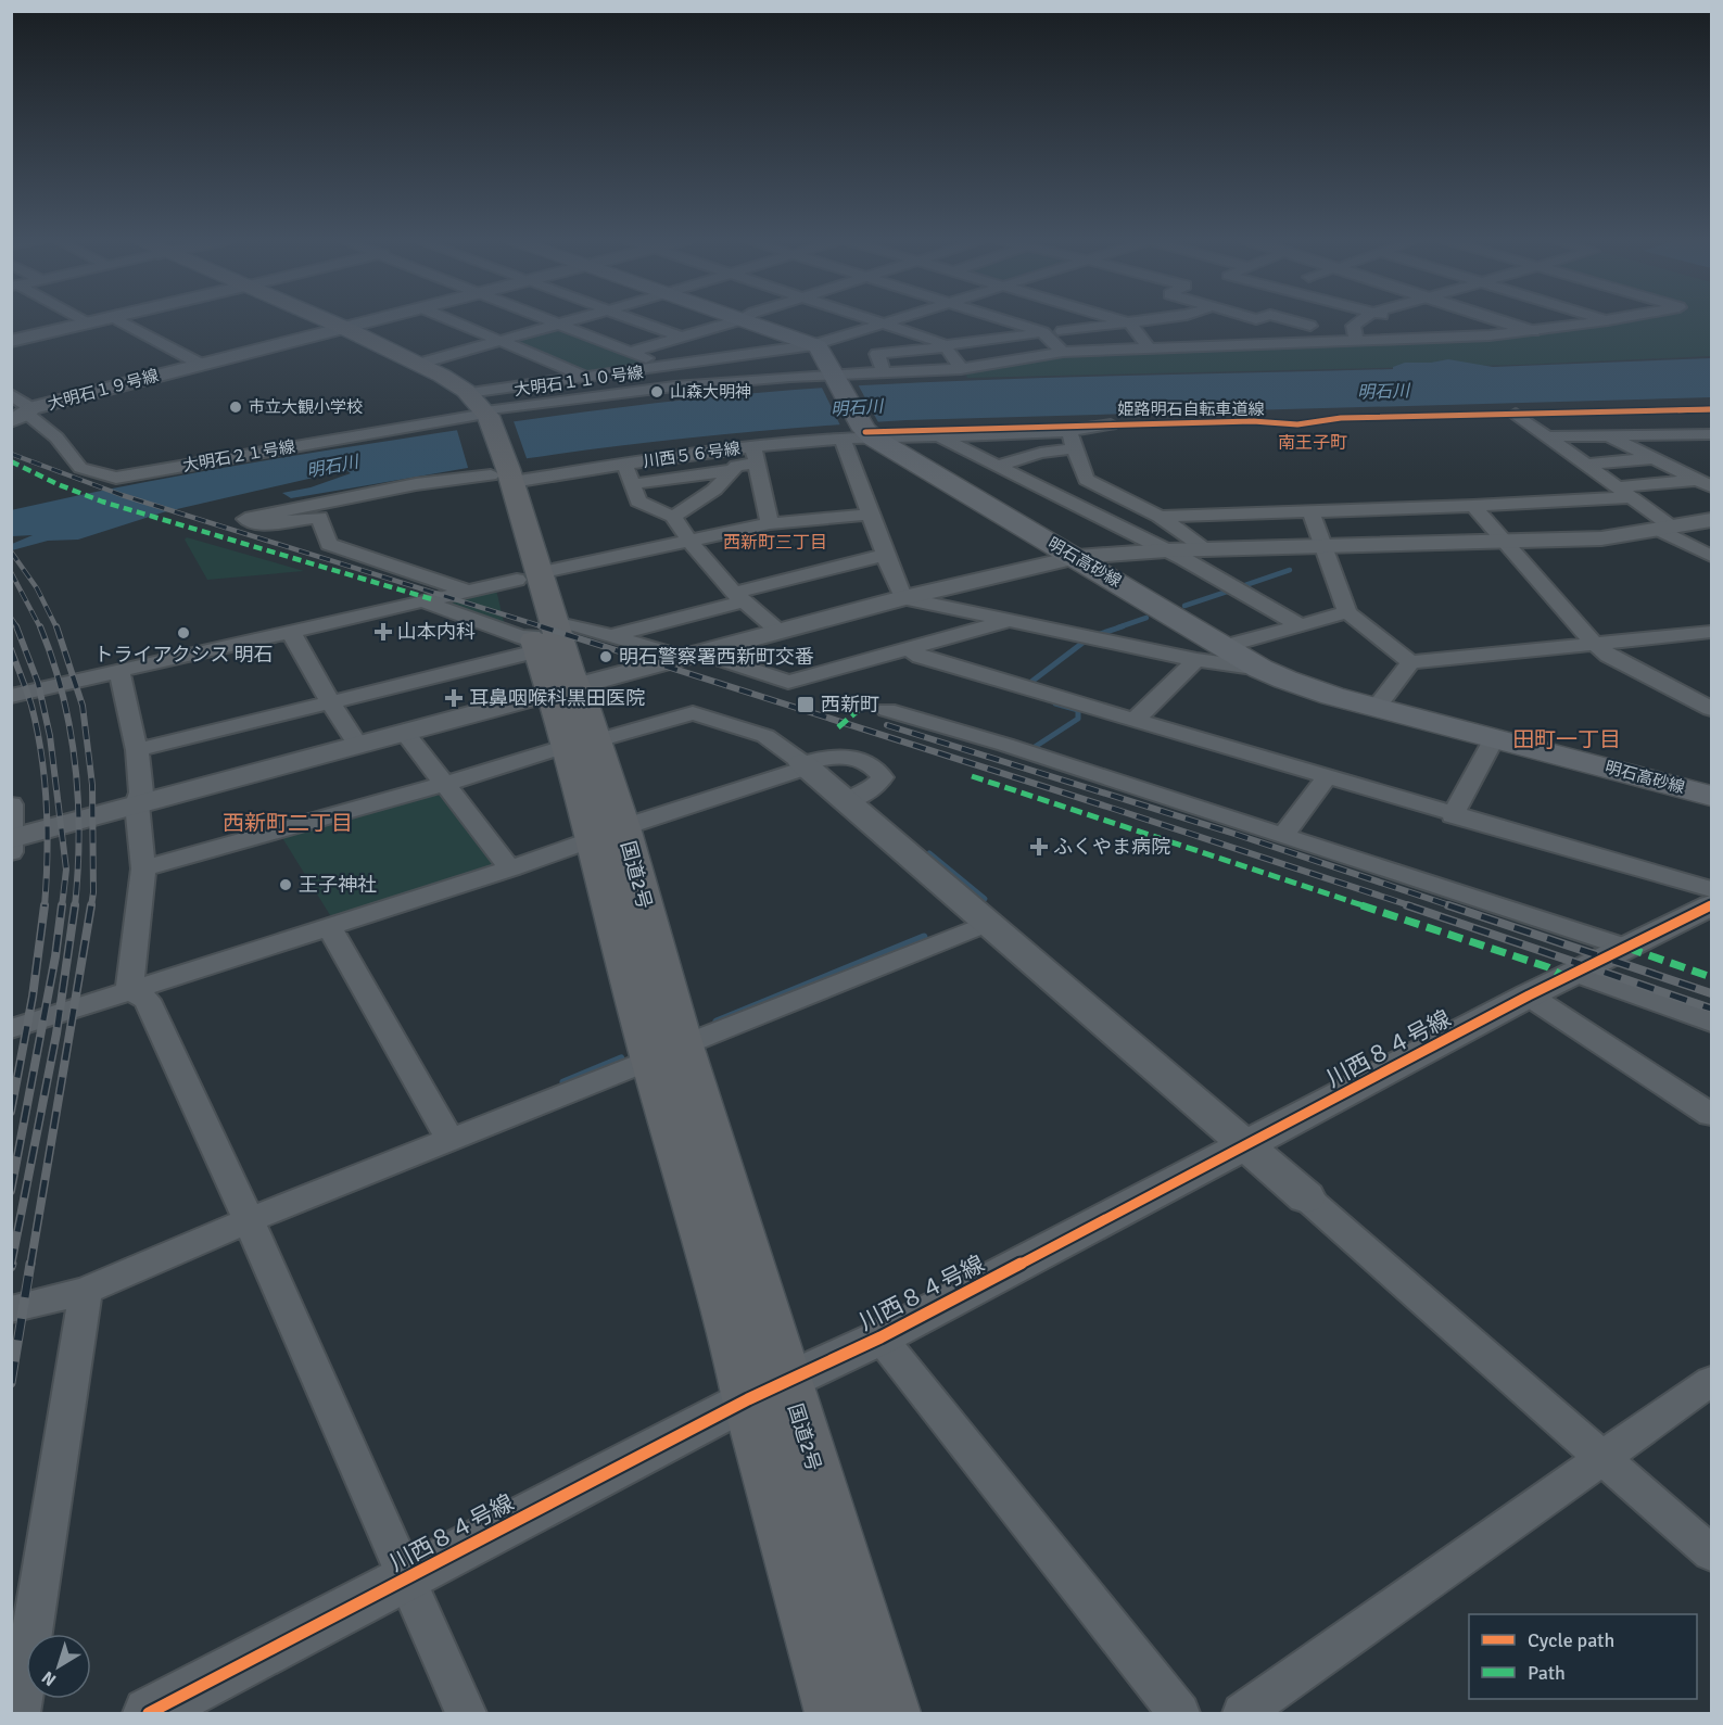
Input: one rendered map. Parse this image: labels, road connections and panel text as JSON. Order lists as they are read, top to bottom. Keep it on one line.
{"streets":{"highway":["国道2号"],"main road":["明石高砂線"],"street":["大明石１１０号線","大明石１９号線","川西５６号線","大明石２１号線","川西８４号線"],"cycle path":["姫路明石自転車道線"]},"crossings":[["大明石１１０号線","大明石２１号線"],["大明石１１０号線","国道2号"],["大明石１９号線","大明石２１号線"],["大明石１９号線","国道2号"],["川西５６号線","明石高砂線"],["川西５６号線","国道2号"],["大明石２１号線","国道2号"],["国道2号","川西８４号線"]],"districts":["南王子町","西新町三丁目","田町一丁目","西新町二丁目"],"water":["明石川"],"places":{"other":["山森大明神","市立大観小学校","トライアクシス 明石","明石警察署西新町交番","王子神社"],"health":["山本内科","耳鼻咽喉科黒田医院","ふくやま病院"],"transit":["西新町"]},"legend":["Cycle path","Path"],"north":"bottom left"}
